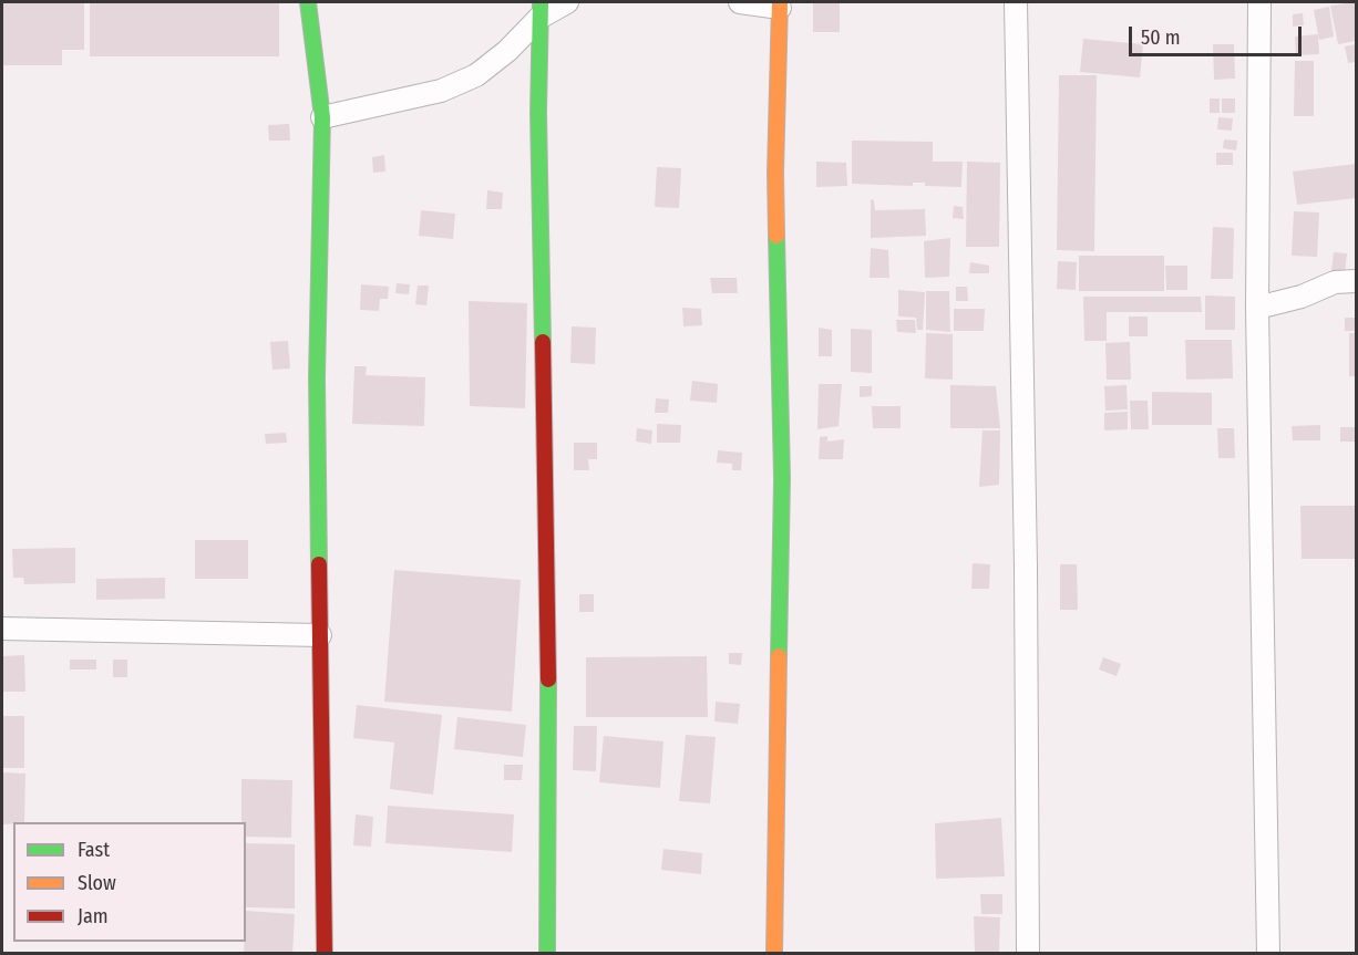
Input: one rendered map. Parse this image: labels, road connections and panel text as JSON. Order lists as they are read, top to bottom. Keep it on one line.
{"legend":["Fast","Slow","Jam"],"scale_bar":"50 m"}
